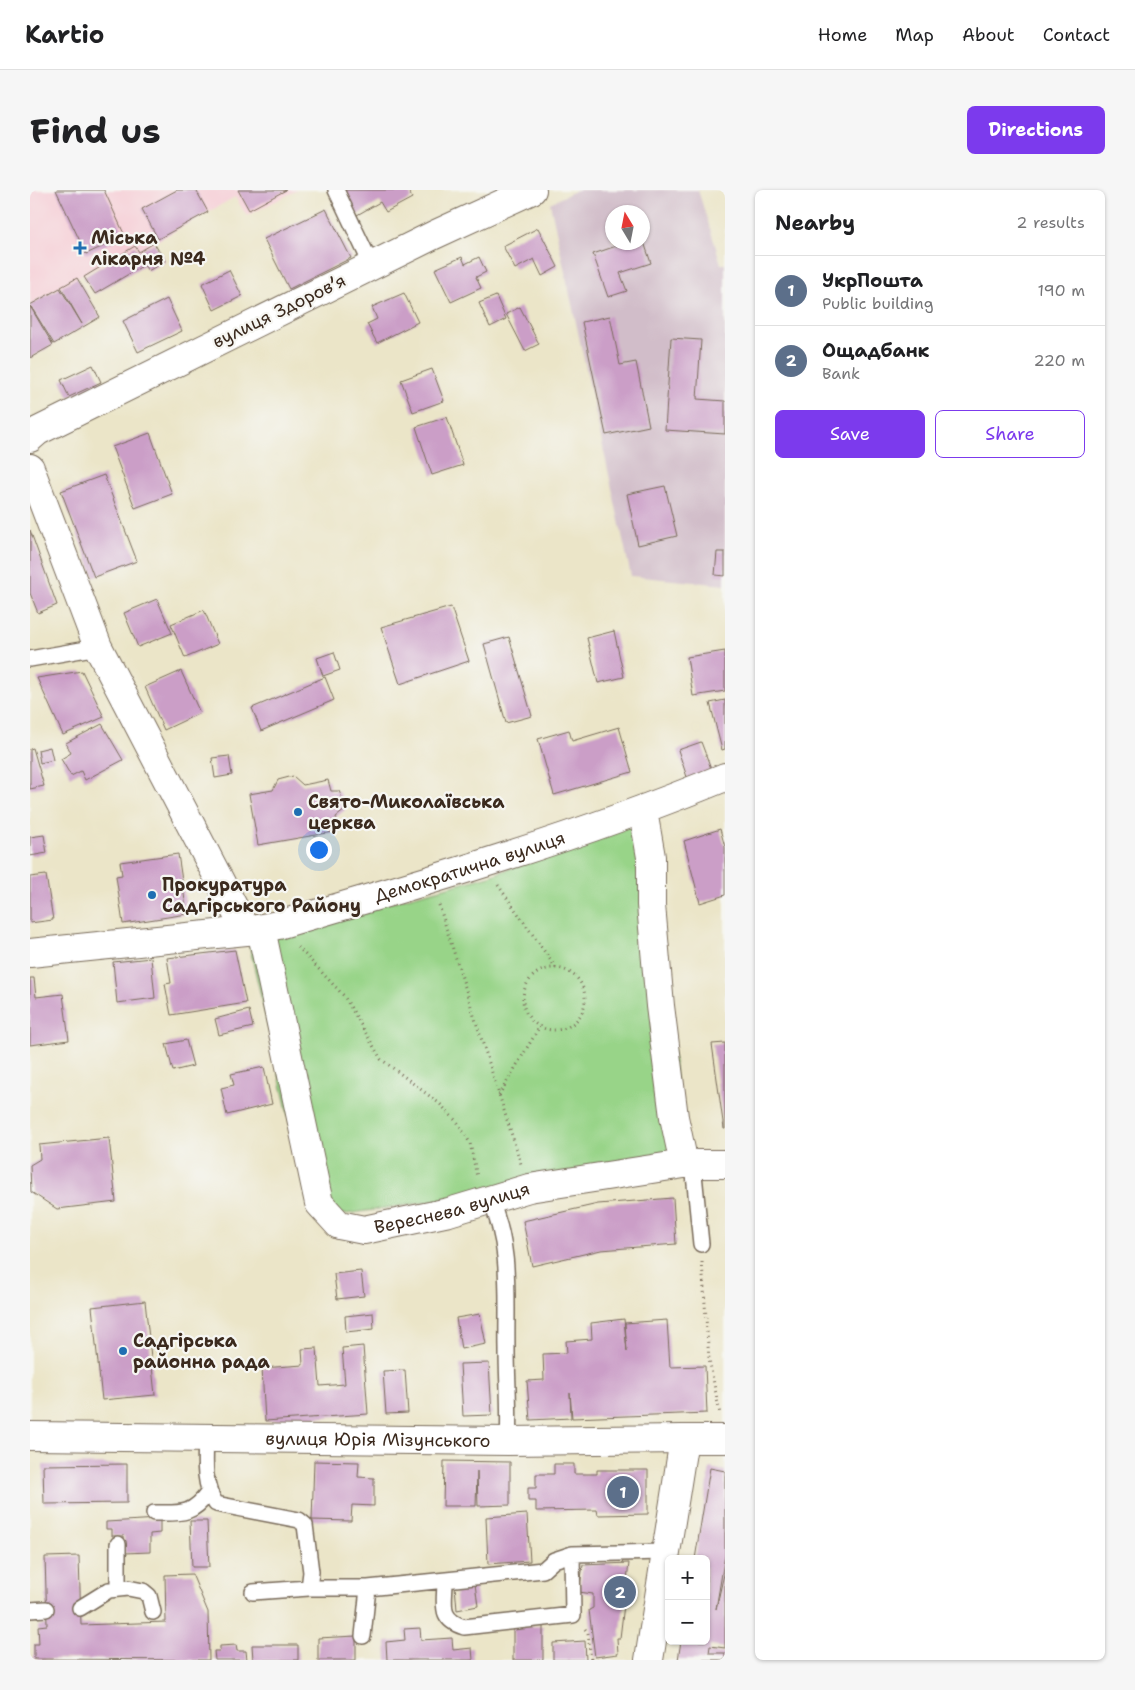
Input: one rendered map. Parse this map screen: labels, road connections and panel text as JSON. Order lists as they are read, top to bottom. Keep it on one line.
{"streets":{"street":["вулиця Здоровʼя","Демократична вулиця","Вереснева вулиця","вулиця Юрія Мізунського"]},"crossings":[["Демократична вулиця","Вереснева вулиця"]],"places":{"health":["Міська лікарня №4"],"other":["Свято-Миколаївська церква","Прокуратура Садгірського Району","Садгірська районна рада"]},"north":"top","page":{"header":"Kartio","nav":["Home","Map","About","Contact"],"buttons":["Directions",["Save","Share"]],"title":"Find us","heading":["Nearby","2 results"],"list":[{"mark":"1","name":"УкрПошта","note":"Public building","value":"190 m"},{"mark":"2","name":"Ощадбанк","note":"Bank","value":"220 m"}],"pins":["1","2"],"map_buttons":["+","−"]}}
